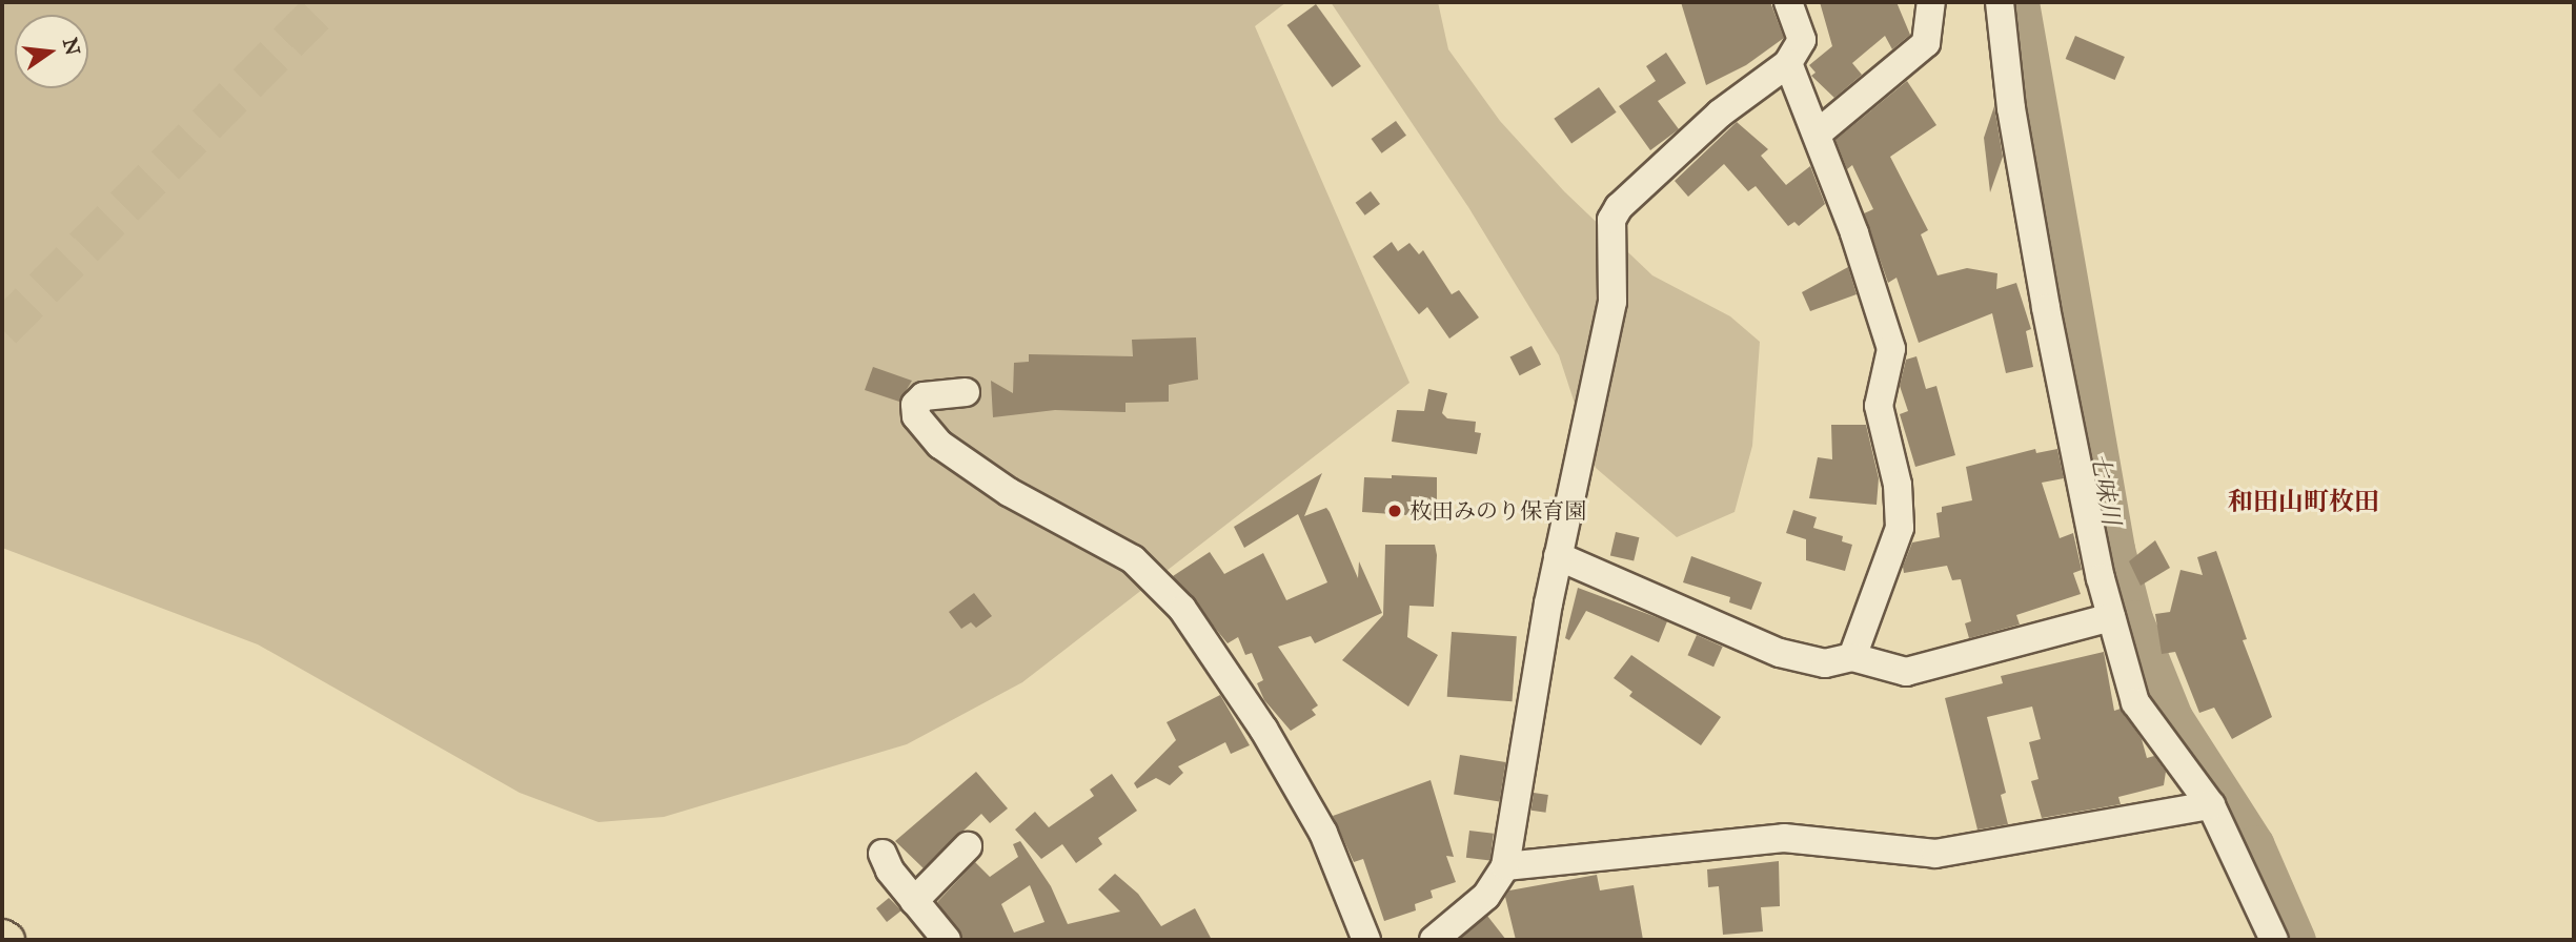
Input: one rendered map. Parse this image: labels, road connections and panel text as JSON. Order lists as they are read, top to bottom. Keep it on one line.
{"districts":["和田山町枚田"],"water":["七味川"],"places":["枚田みのり保育園"],"north":"right"}
